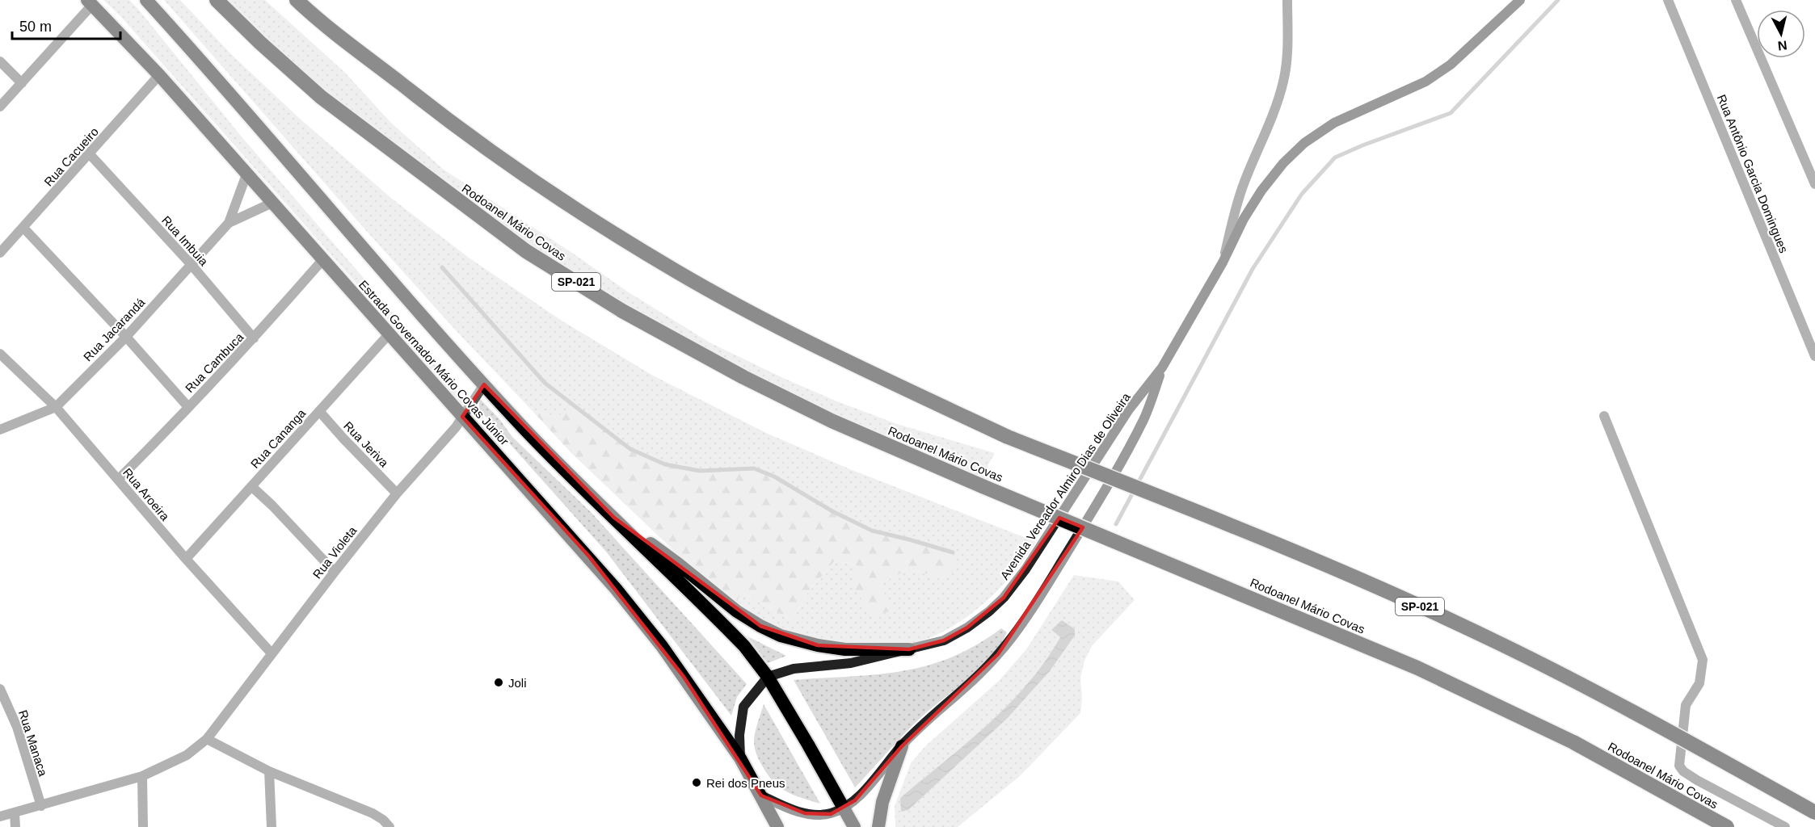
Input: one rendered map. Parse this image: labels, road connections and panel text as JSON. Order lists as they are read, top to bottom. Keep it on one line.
{"streets":{"highway":["Rodoanel Mário Covas","SP-021","Estrada Governador Mário Covas Júnior"],"main road":["Avenida Vereador Almiro Dias de Oliveira"],"street":["Rua Cacueiro","Rua Antônio Garcia Domingues","Rua Imbuia","Rua Jacarandá","Rua Cambuca","Rua Cananga","Rua Jeriva","Rua Aroeira","Rua Violeta","Rua Manaca"]},"crossings":[["Rua Cacueiro","Rua Imbuia"],["Rua Cacueiro","Estrada Governador Mário Covas Júnior"],["Rua Imbuia","Rua Jacarandá"],["Rua Imbuia","Rua Cambuca"],["Rua Jacarandá","Estrada Governador Mário Covas Júnior"],["Rua Jacarandá","Rua Aroeira"],["Rua Cambuca","Estrada Governador Mário Covas Júnior"],["Rua Cambuca","Rua Aroeira"],["Estrada Governador Mário Covas Júnior","Rua Cananga"],["Estrada Governador Mário Covas Júnior","Avenida Vereador Almiro Dias de Oliveira"],["Estrada Governador Mário Covas Júnior","Rua Violeta"],["Rua Cananga","Rua Jeriva"],["Rua Cananga","Rua Aroeira"],["Rua Jeriva","Rua Violeta"],["Rua Aroeira","Rua Violeta"],["Rua Violeta","Rua Manaca"]],"places":["Joli","Rei dos Pneus"],"scale_bar":"50 m","north":"bottom"}
